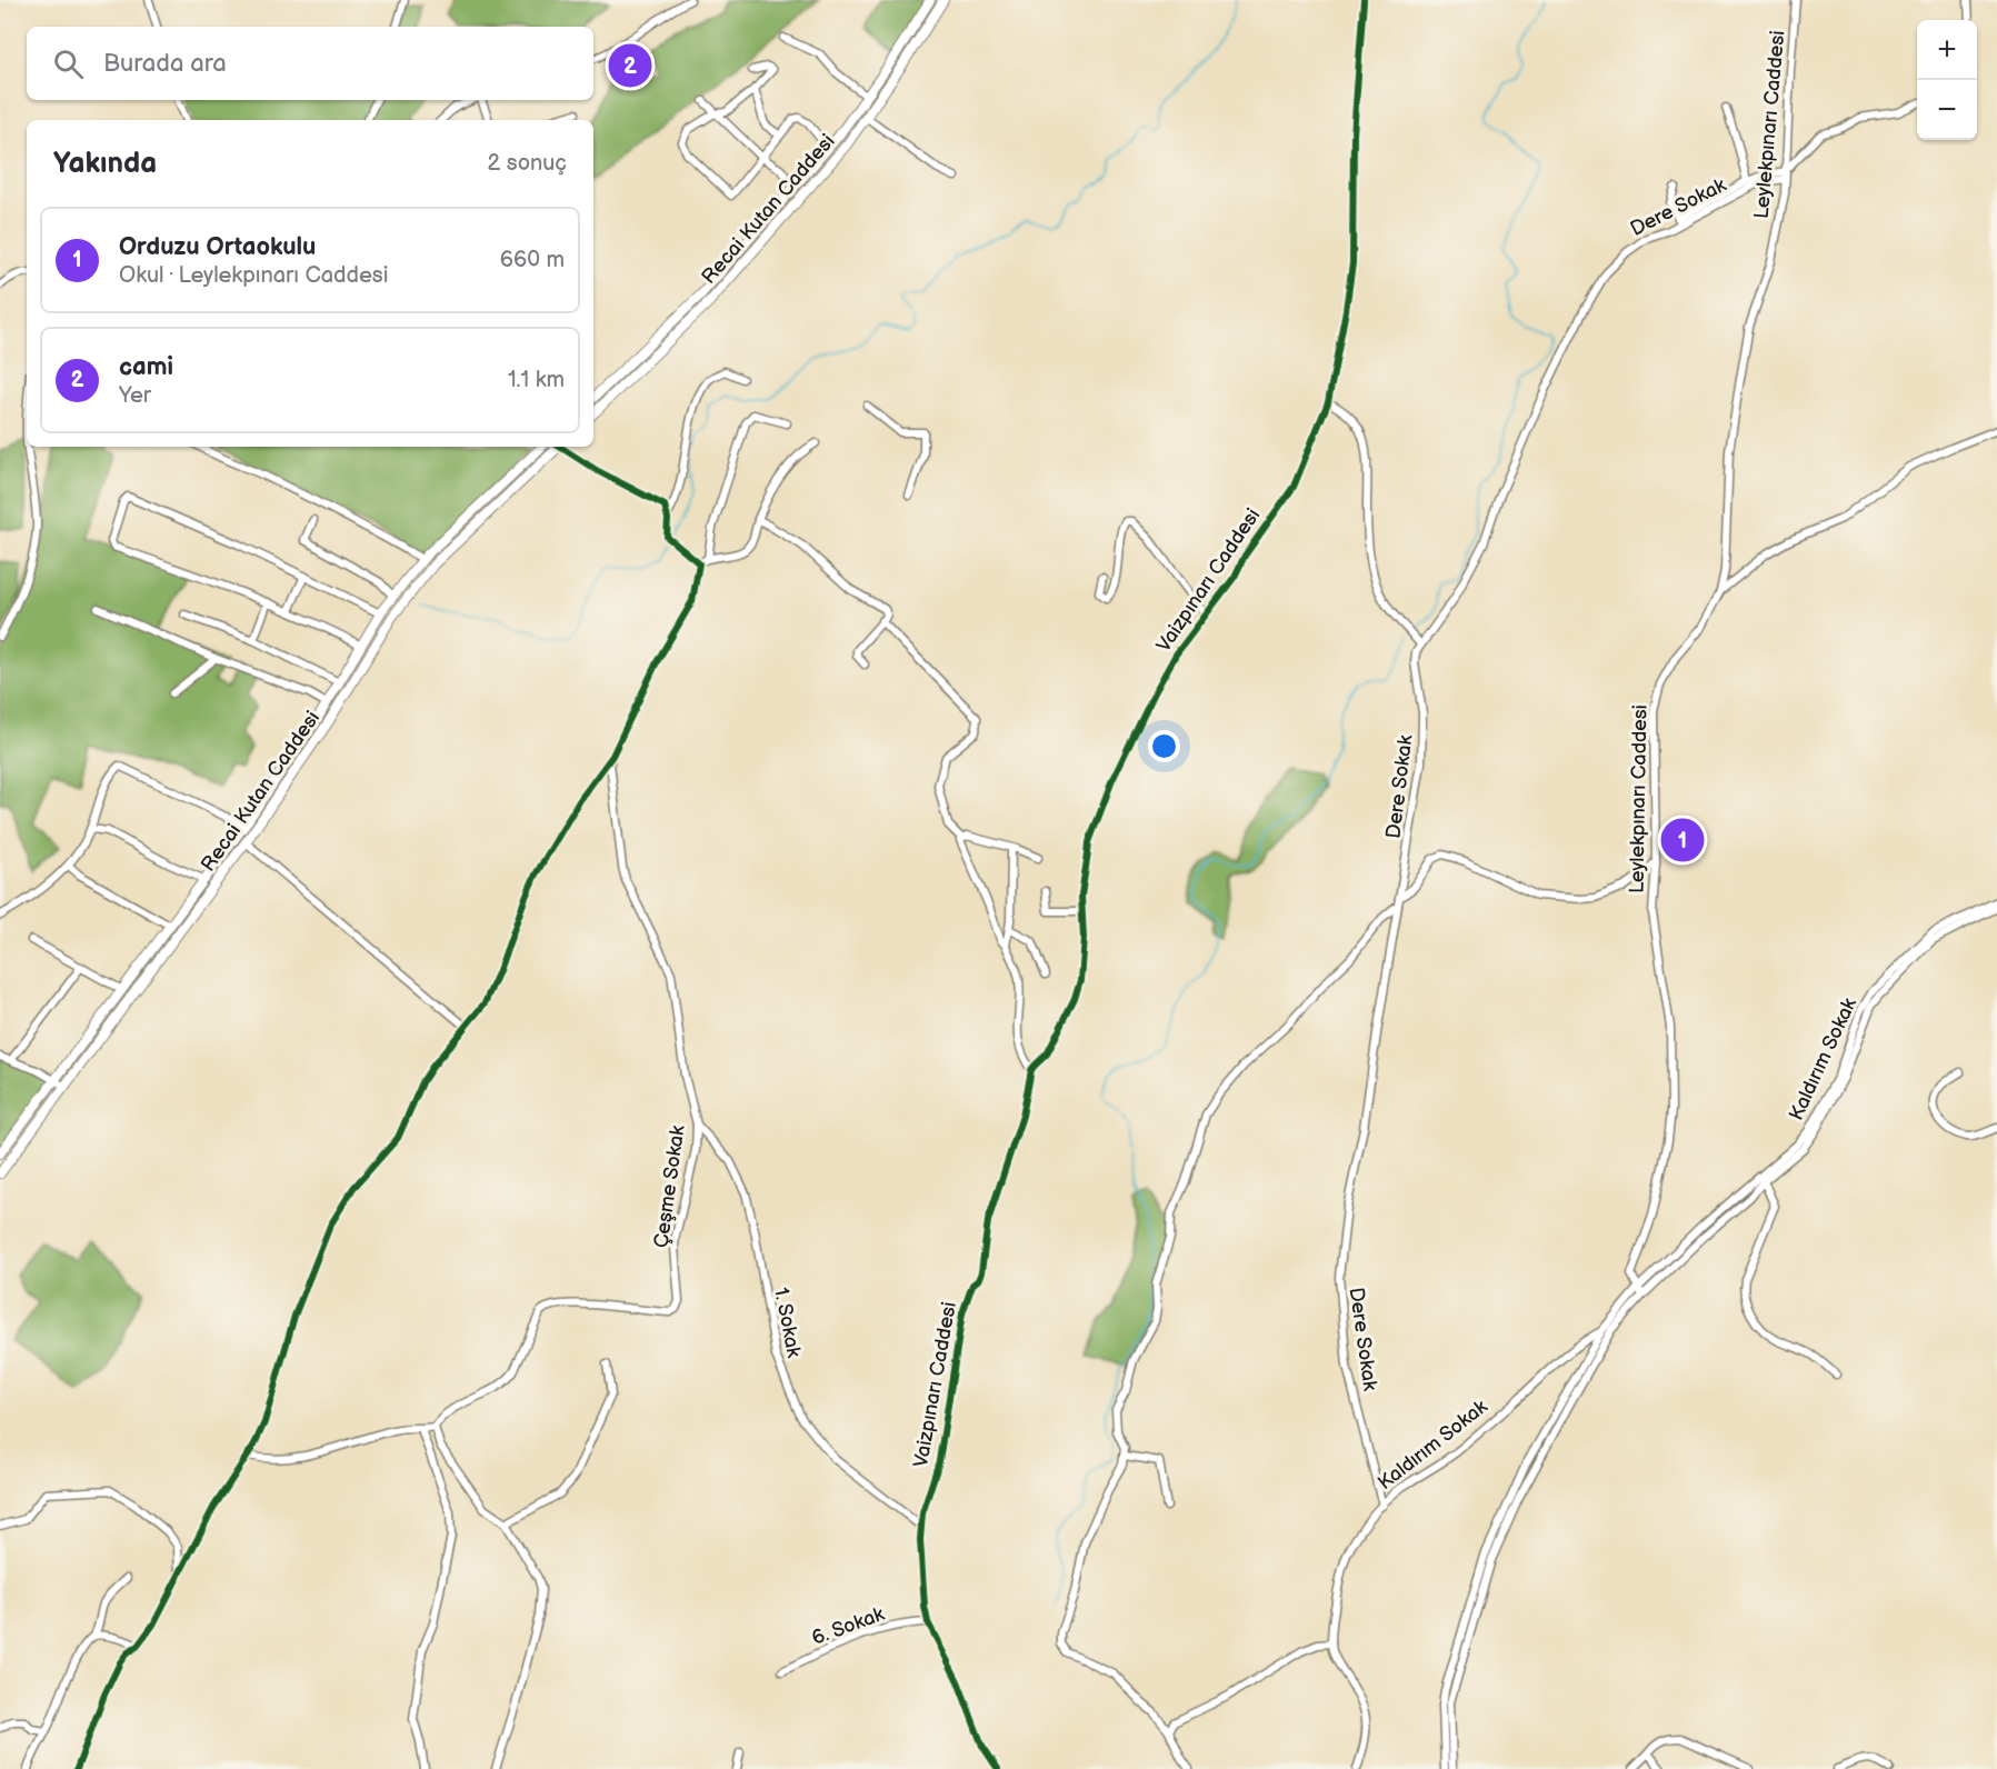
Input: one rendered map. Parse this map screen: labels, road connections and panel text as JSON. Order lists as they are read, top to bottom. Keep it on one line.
{"streets":{"main road":["Recai Kutan Caddesi"],"street":["Leylekpınarı Caddesi","Dere Sokak","Vaizpınarı Caddesi","Kaldırım Sokak","Çeşme Sokak","1. Sokak","6. Sokak"]},"crossings":[["Leylekpınarı Caddesi","Dere Sokak"],["Leylekpınarı Caddesi","Kaldırım Sokak"],["Dere Sokak","Kaldırım Sokak"],["Vaizpınarı Caddesi","1. Sokak"],["Vaizpınarı Caddesi","6. Sokak"],["Çeşme Sokak","1. Sokak"]],"page":{"map_buttons":["+","−"],"search":"Burada ara","pins":["2","1"],"heading":["Yakında","2 sonuç"],"list":[{"mark":"1","name":"Orduzu Ortaokulu","note":"Okul · Leylekpınarı Caddesi","value":"660 m"},{"mark":"2","name":"cami","note":"Yer","value":"1.1 km"}]}}
